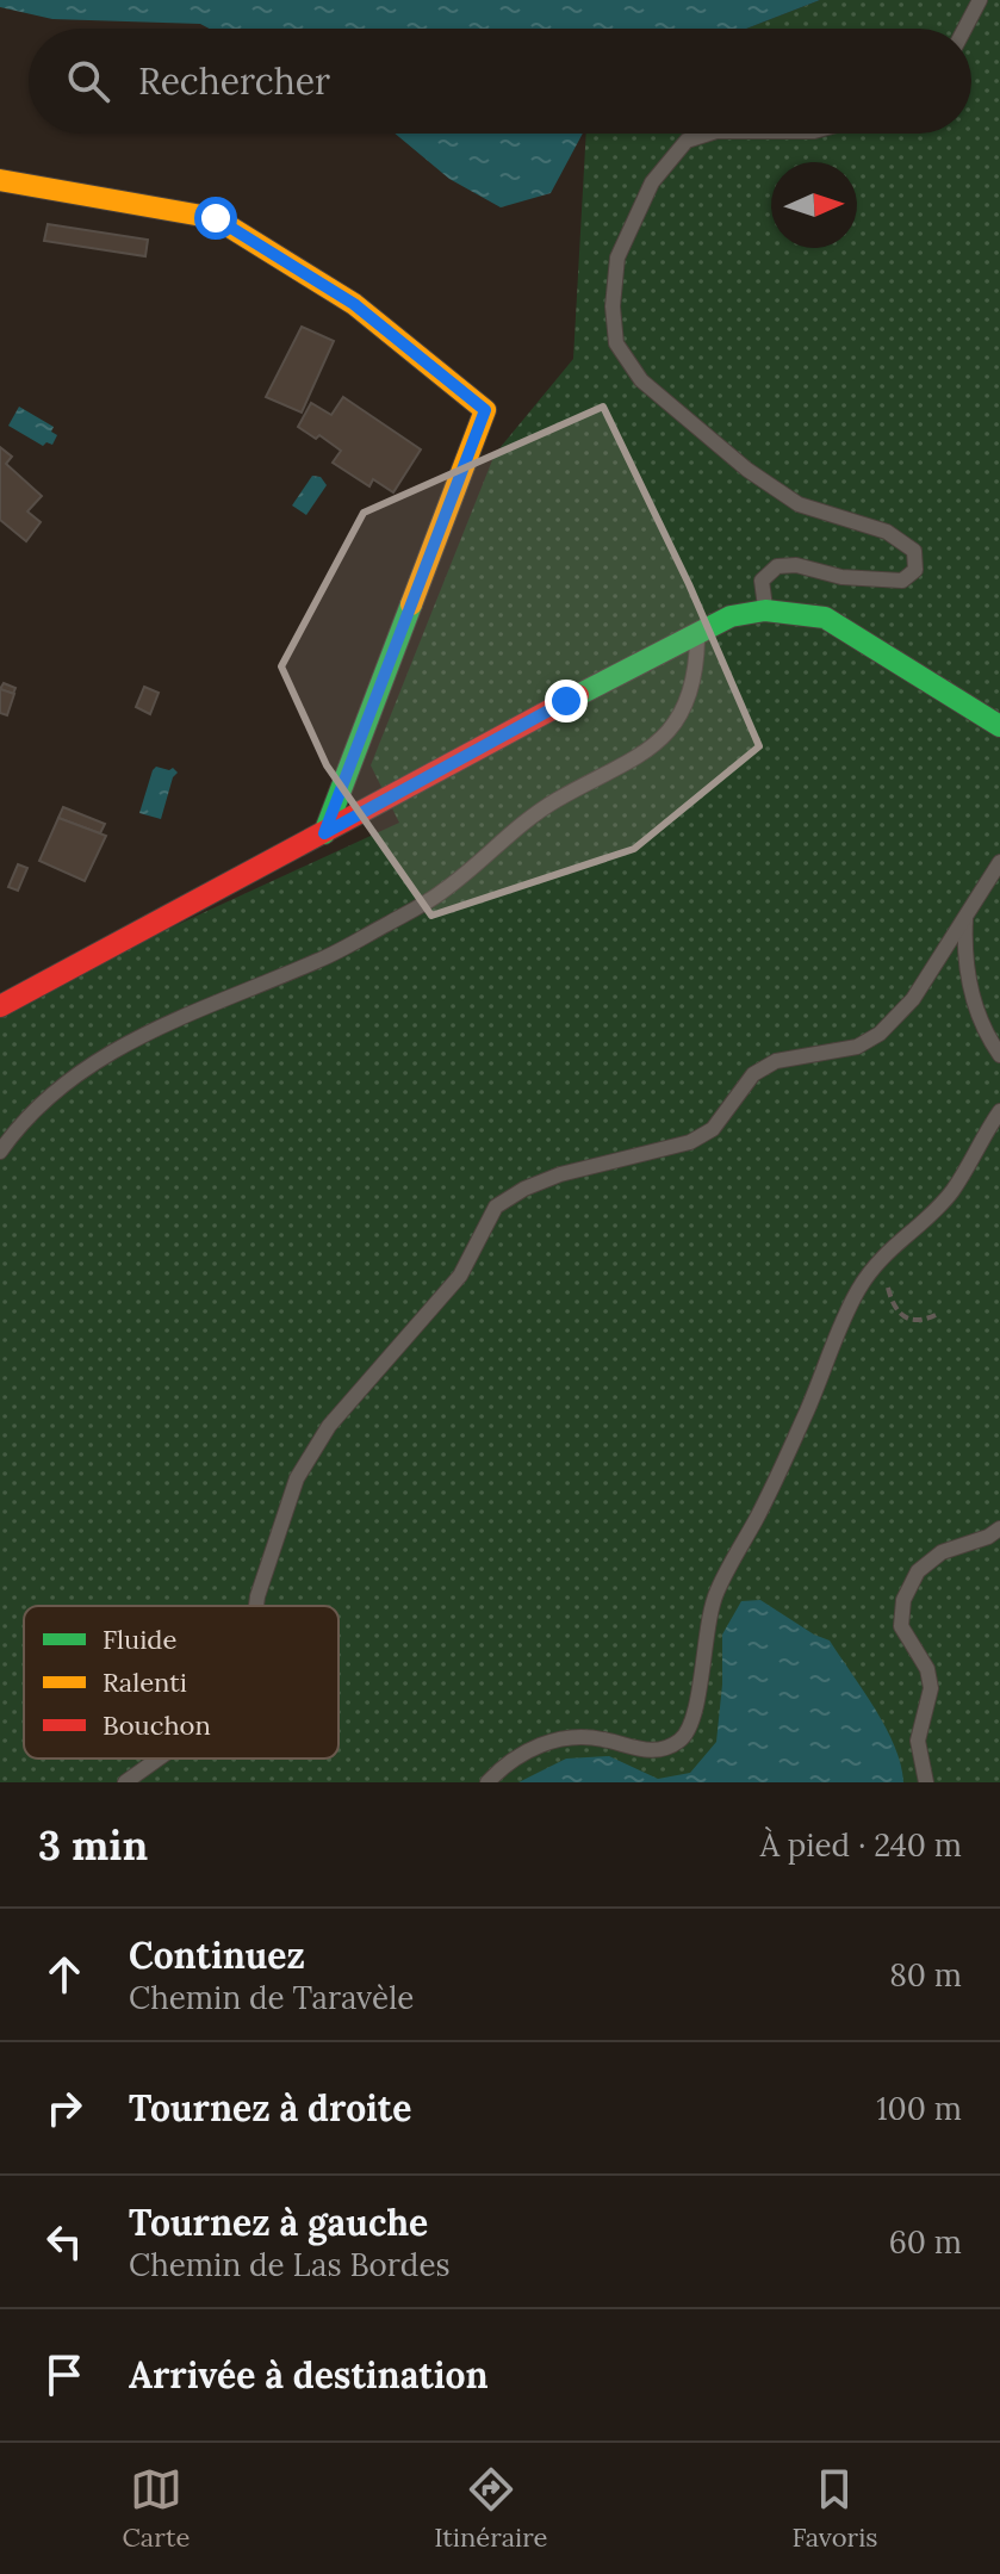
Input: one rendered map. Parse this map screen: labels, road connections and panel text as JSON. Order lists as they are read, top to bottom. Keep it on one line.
{"legend":["Fluide","Ralenti","Bouchon"],"north":"right","page":{"search":"Rechercher","heading":["3 min","À pied · 240 m"],"list":[["Continuez","Chemin de Taravèle","80 m"],["Tournez à droite","100 m"],["Tournez à gauche","Chemin de Las Bordes","60 m"],"Arrivée à destination"],"nav":["Carte","Itinéraire","Favoris"]}}
